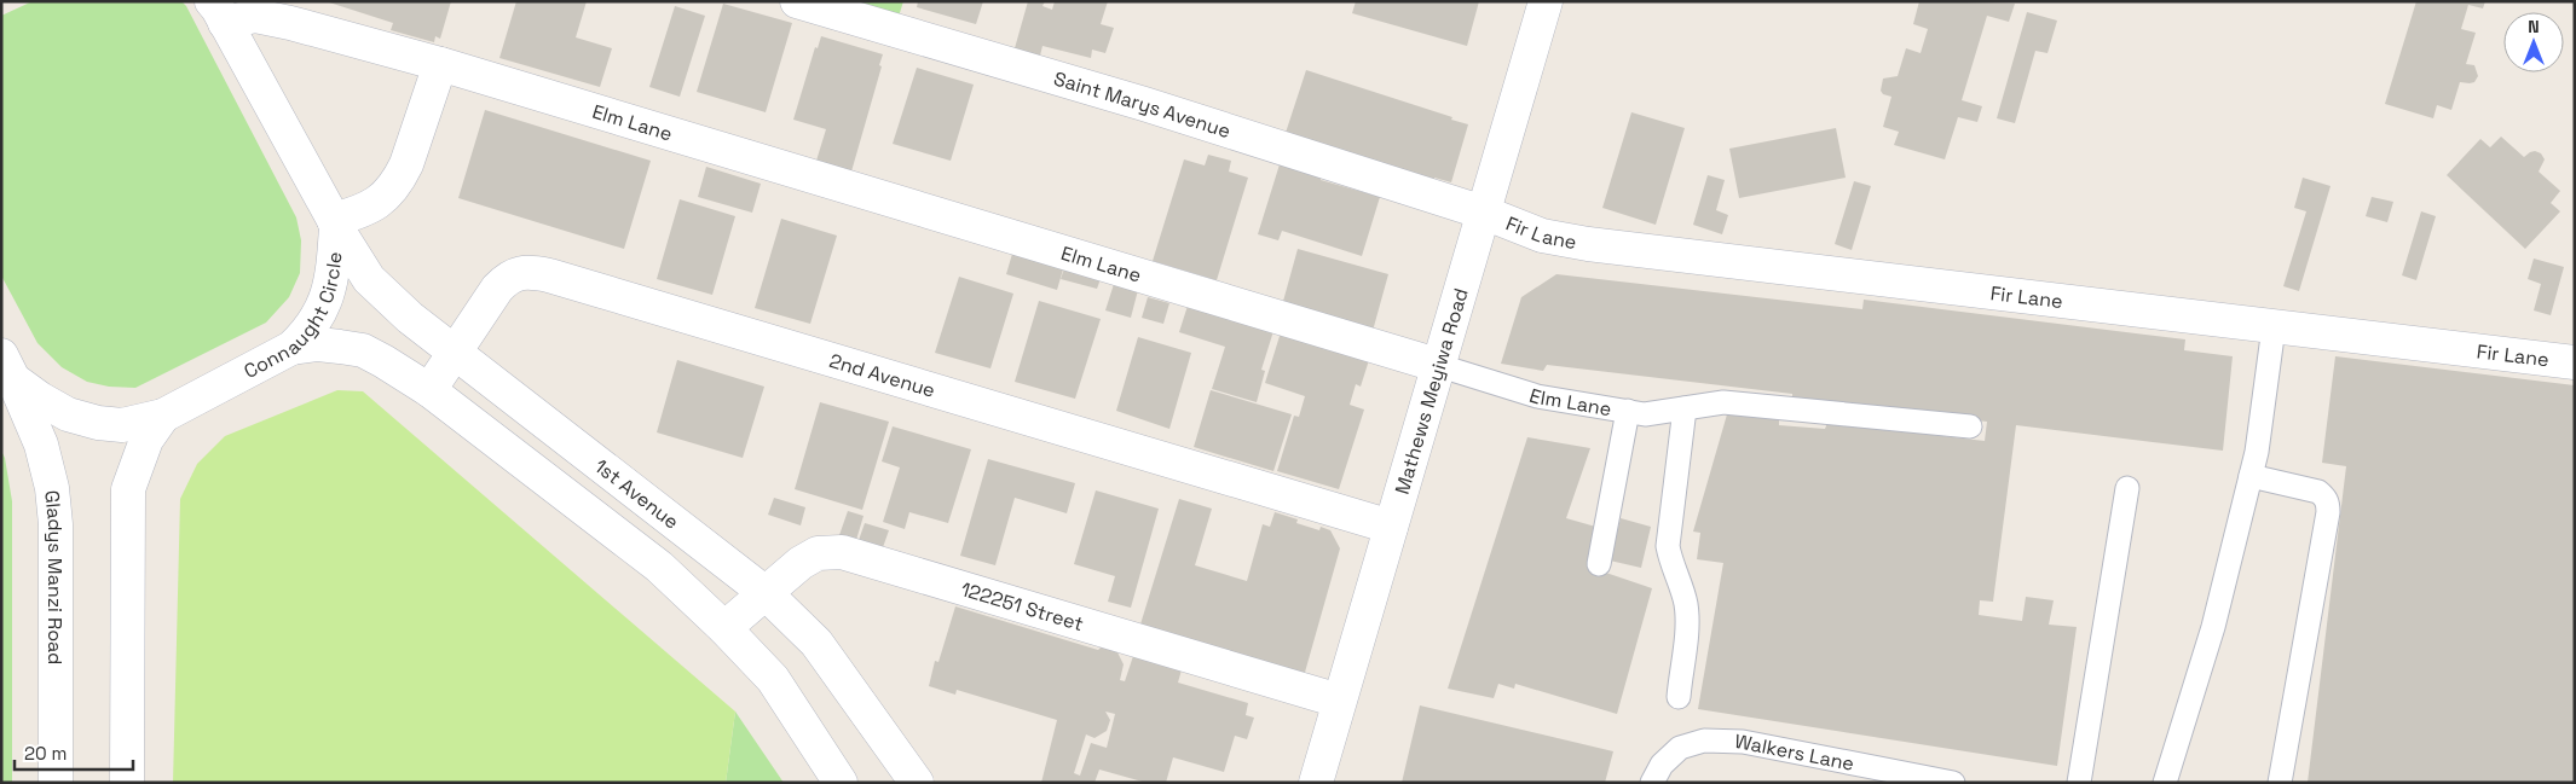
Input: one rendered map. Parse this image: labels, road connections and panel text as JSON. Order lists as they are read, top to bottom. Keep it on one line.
{"streets":{"street":["Saint Marys Avenue","Elm Lane","Fir Lane","Connaught Circle","2nd Avenue","Mathews Meyiwa Road","1st Avenue","Gladys Manzi Road","122251 Street"],"lane":["Walkers Lane"]},"crossings":[["Saint Marys Avenue","Fir Lane"],["Saint Marys Avenue","Mathews Meyiwa Road"],["Elm Lane","Connaught Circle"],["Elm Lane","Mathews Meyiwa Road"],["Fir Lane","Mathews Meyiwa Road"],["Connaught Circle","1st Avenue"],["Connaught Circle","Gladys Manzi Road"],["2nd Avenue","Mathews Meyiwa Road"],["2nd Avenue","1st Avenue"],["Mathews Meyiwa Road","122251 Street"],["1st Avenue","122251 Street"]],"scale_bar":"20 m","north":"top"}
